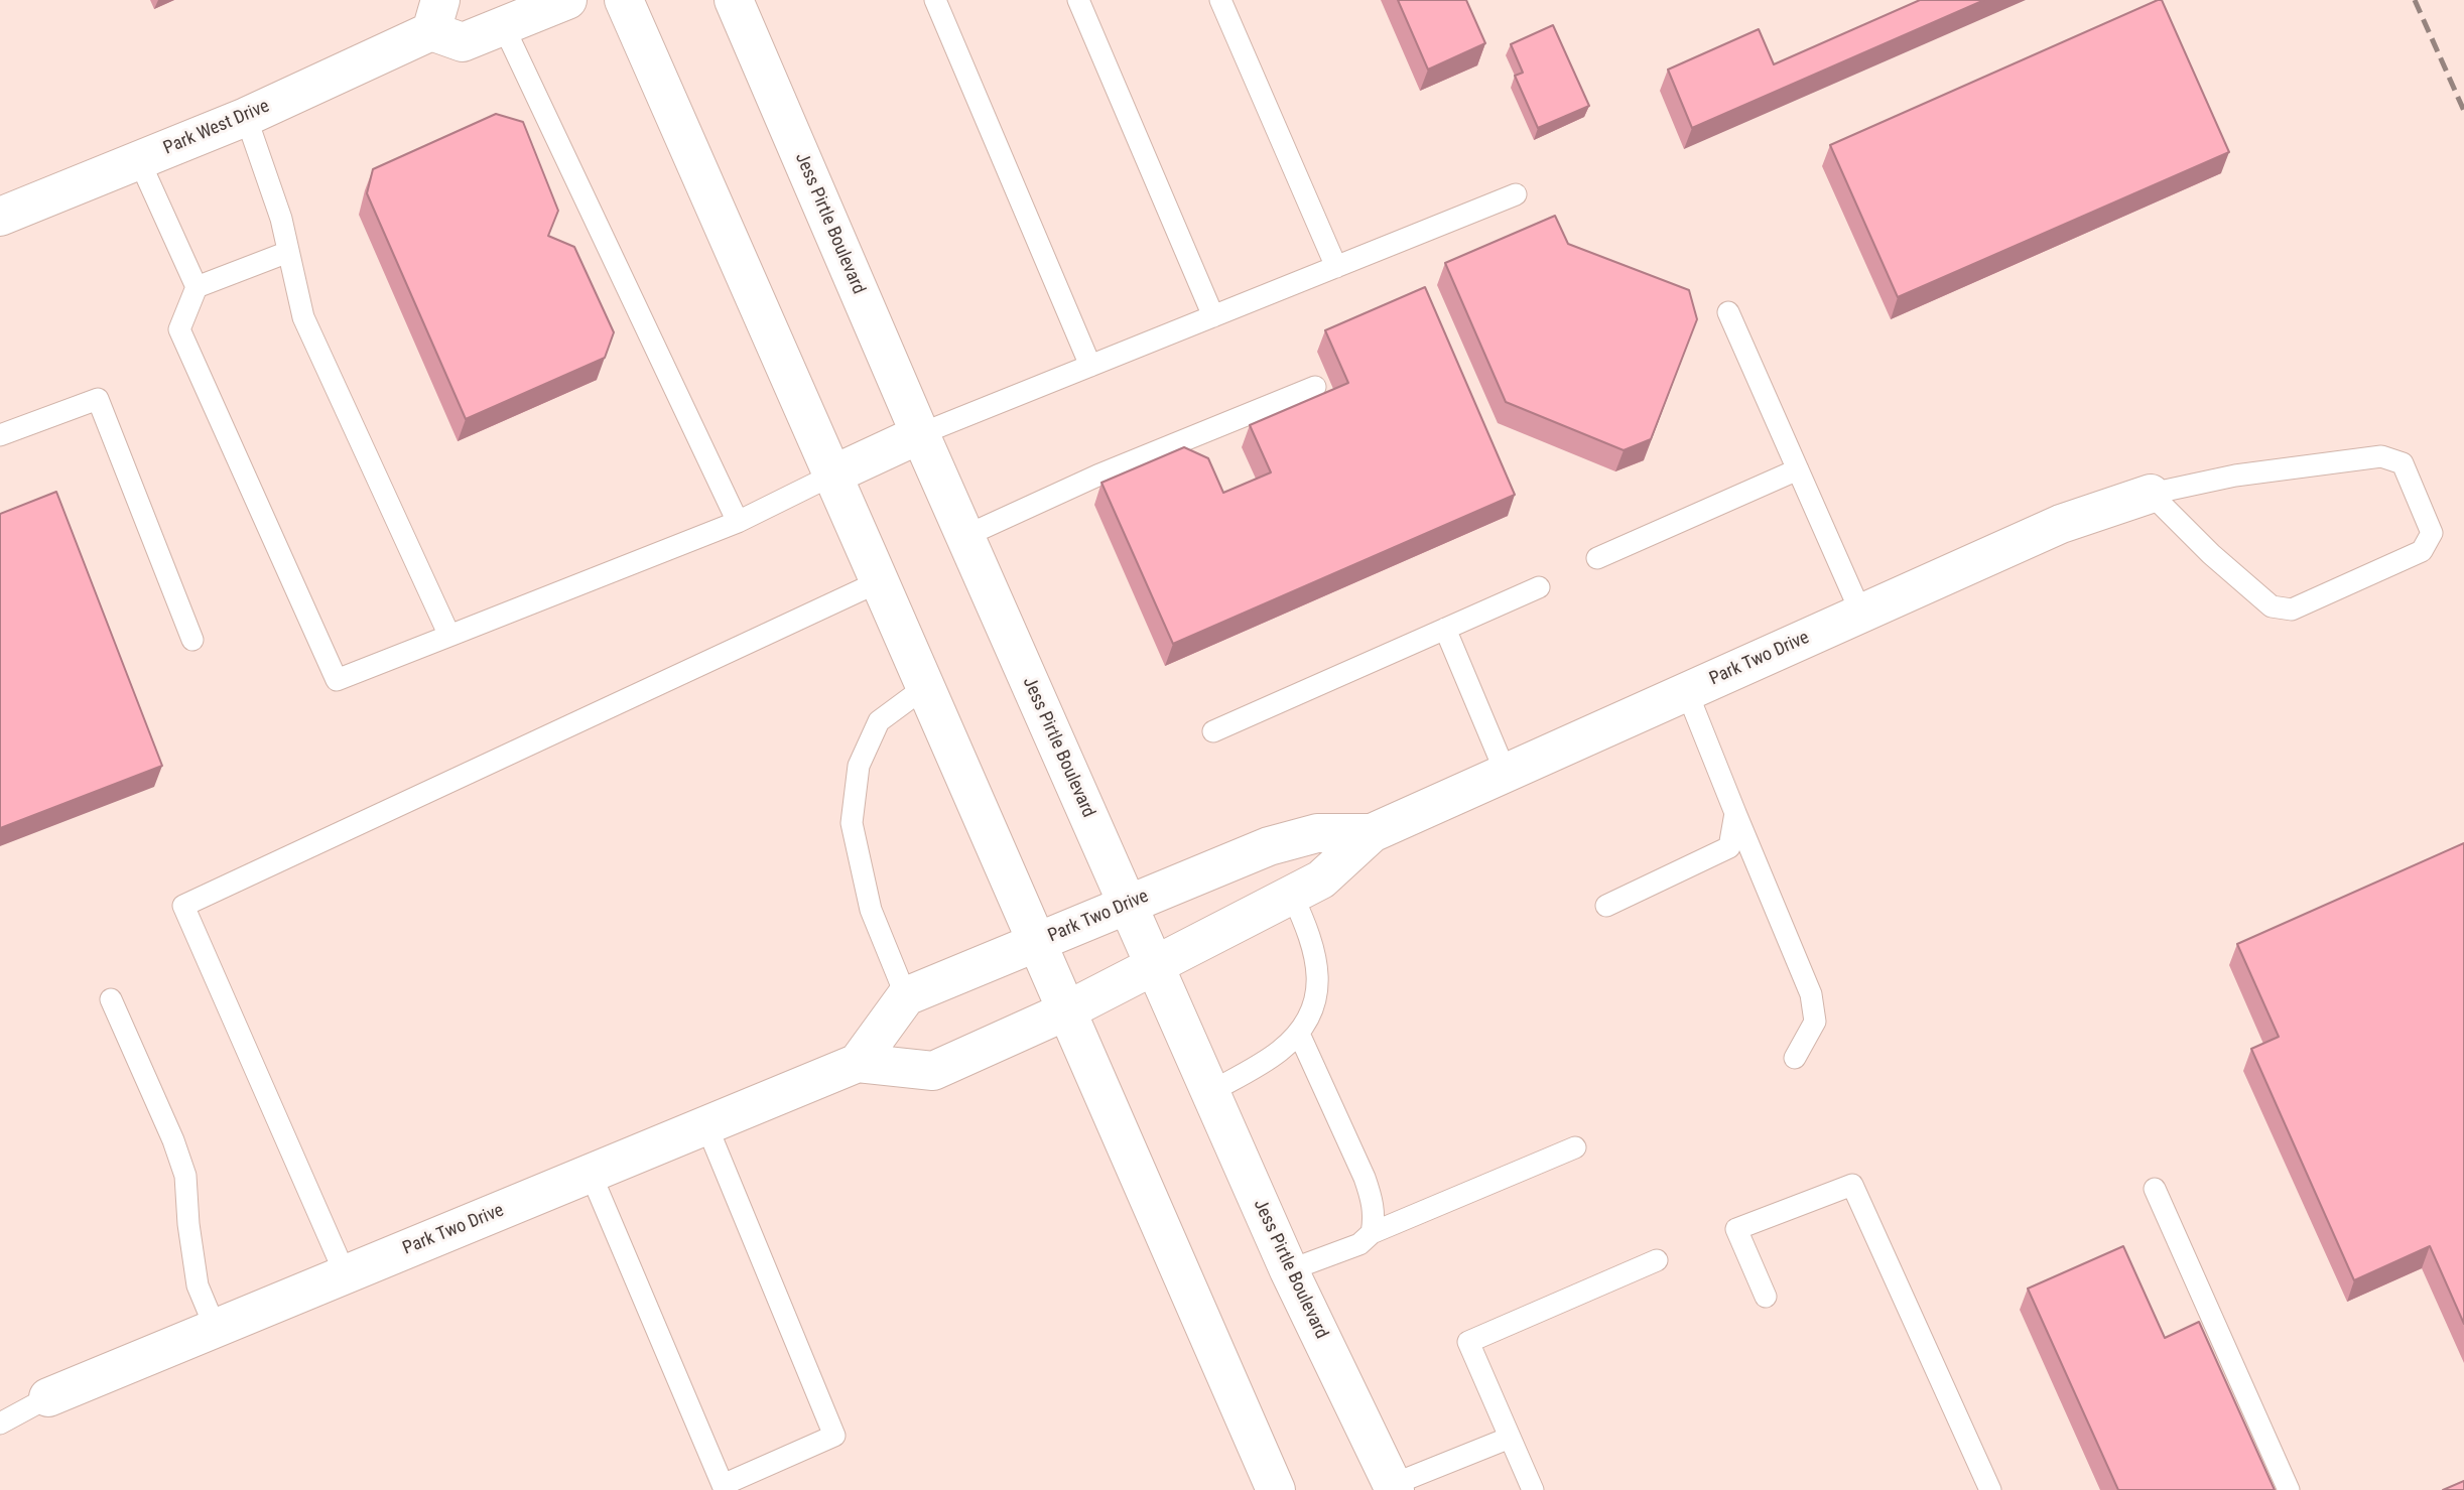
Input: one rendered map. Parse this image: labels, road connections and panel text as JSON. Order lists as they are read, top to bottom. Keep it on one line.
{"streets":{"street":["Park West Drive","Jess Pirtle Boulevard","Park Two Drive"]},"crossings":[["Jess Pirtle Boulevard","Park Two Drive"]]}
